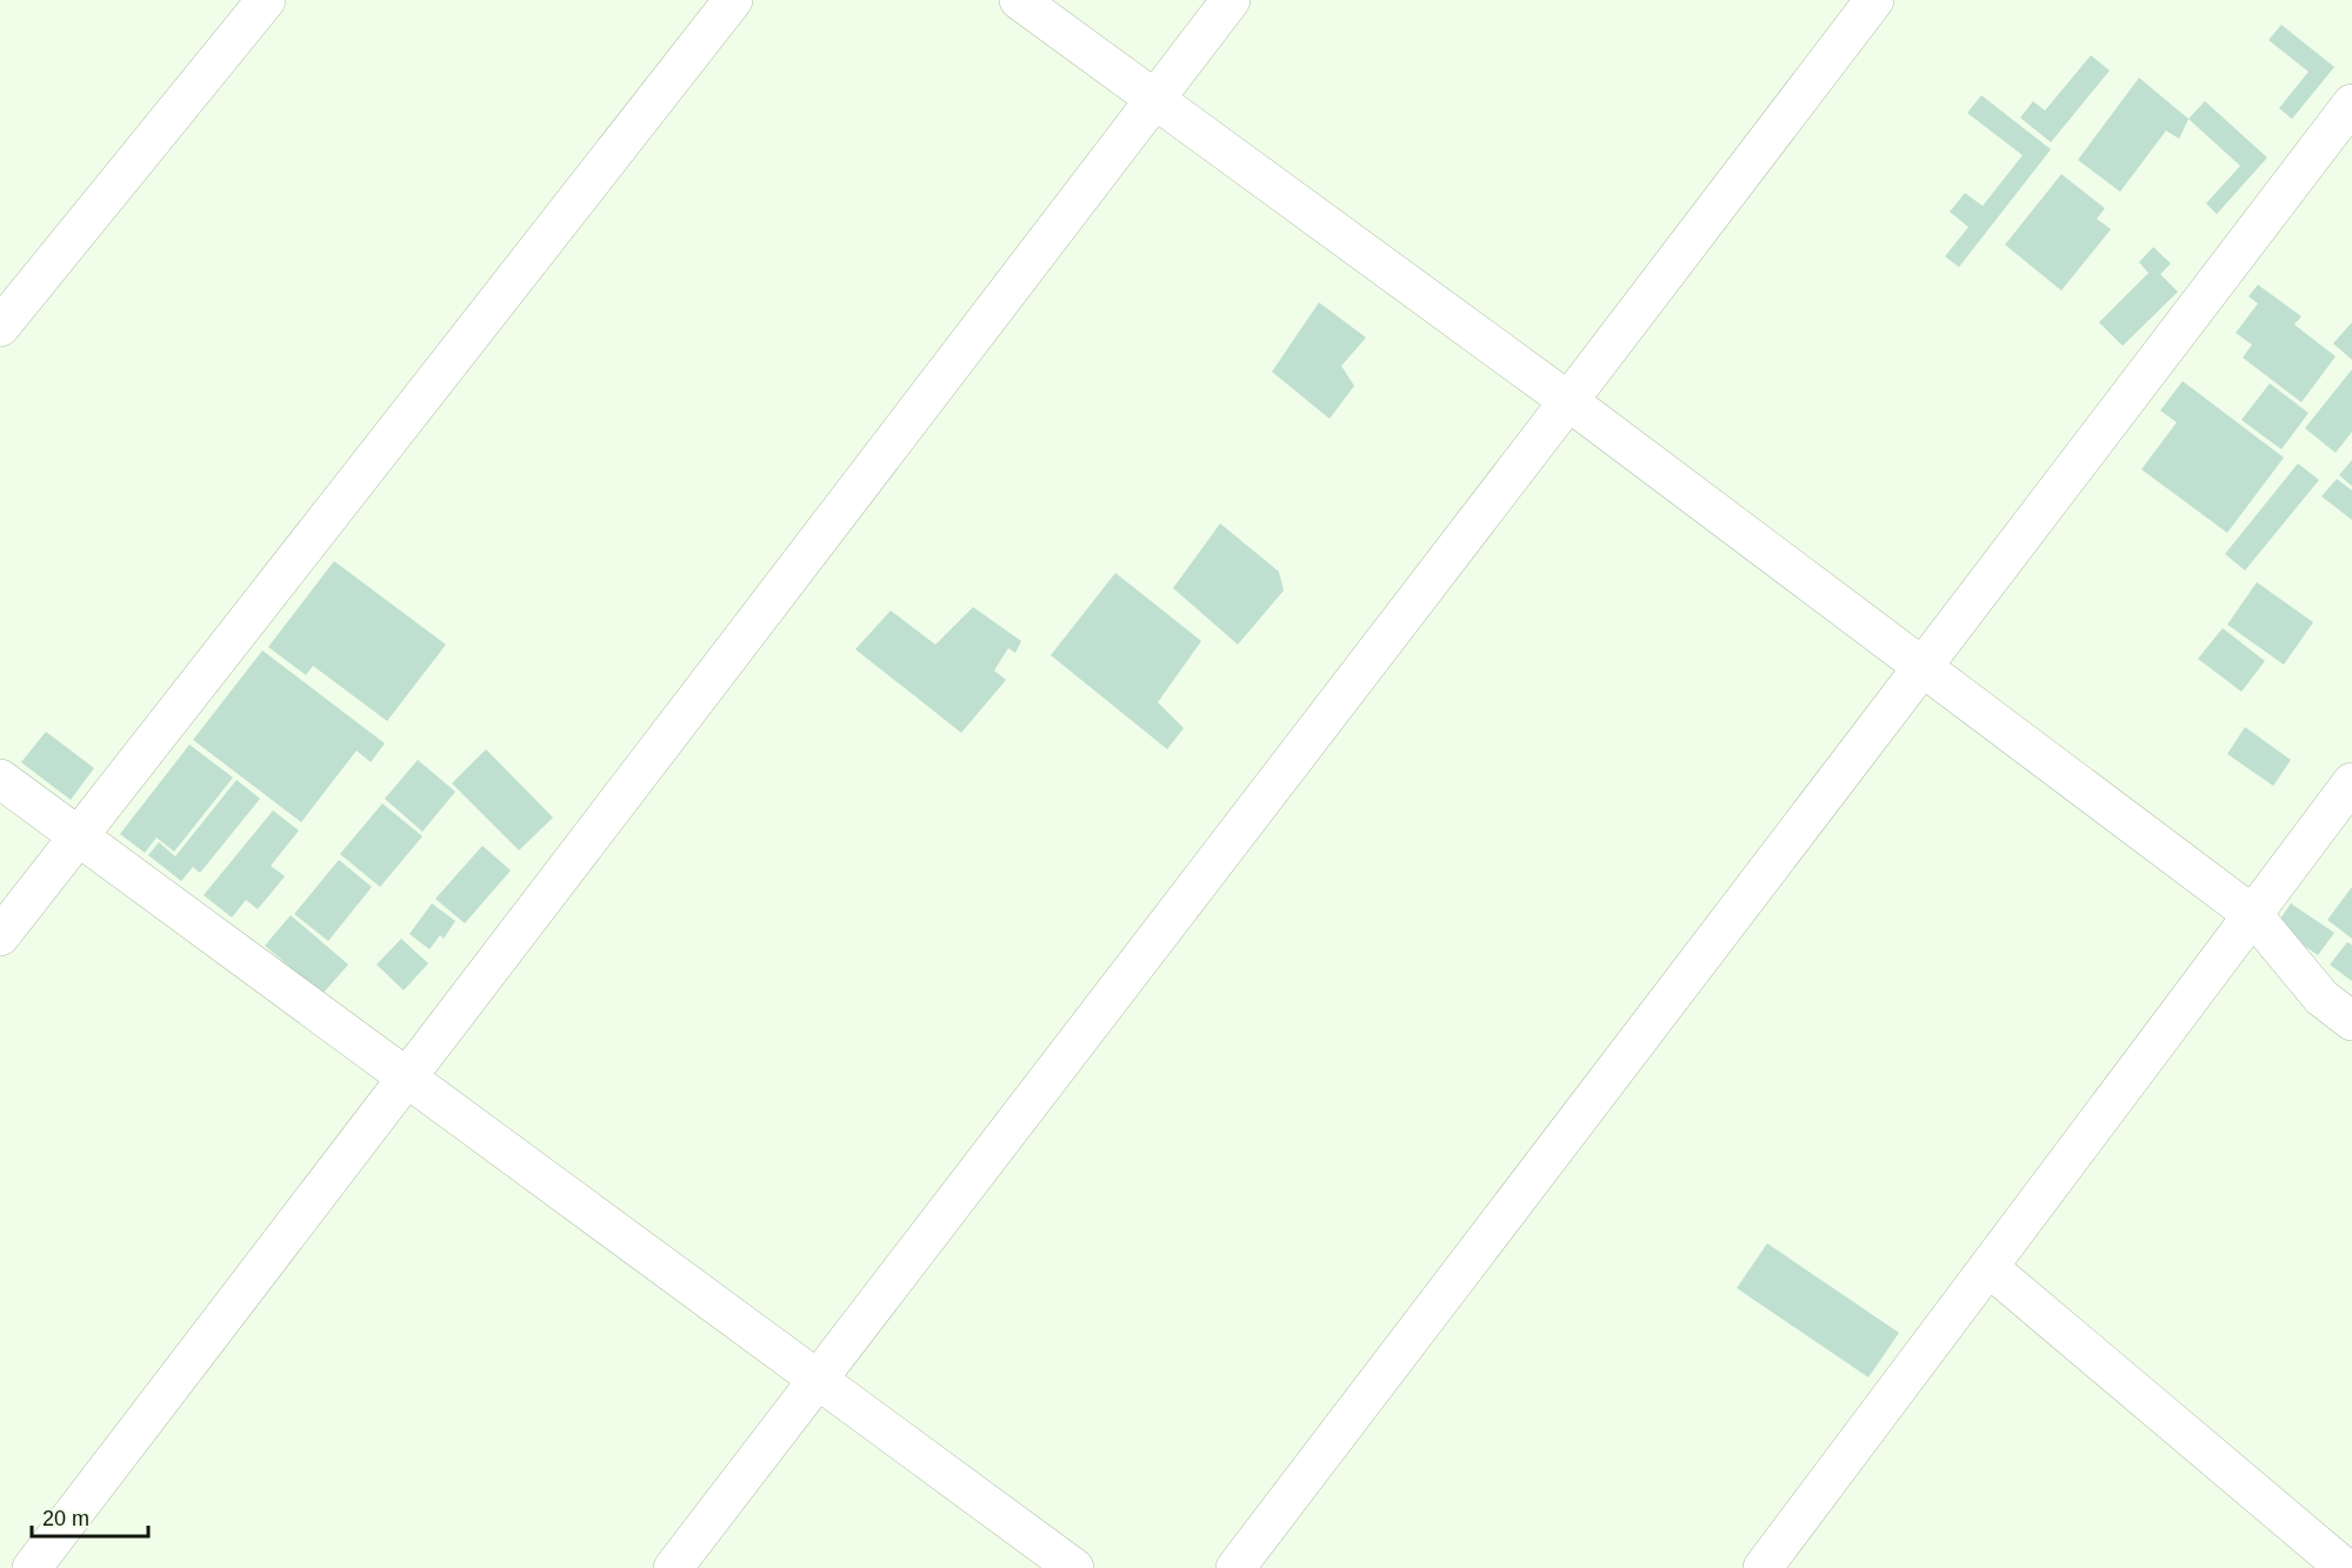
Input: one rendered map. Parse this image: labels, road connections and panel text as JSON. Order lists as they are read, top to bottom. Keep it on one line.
{"scale_bar":"20 m"}
